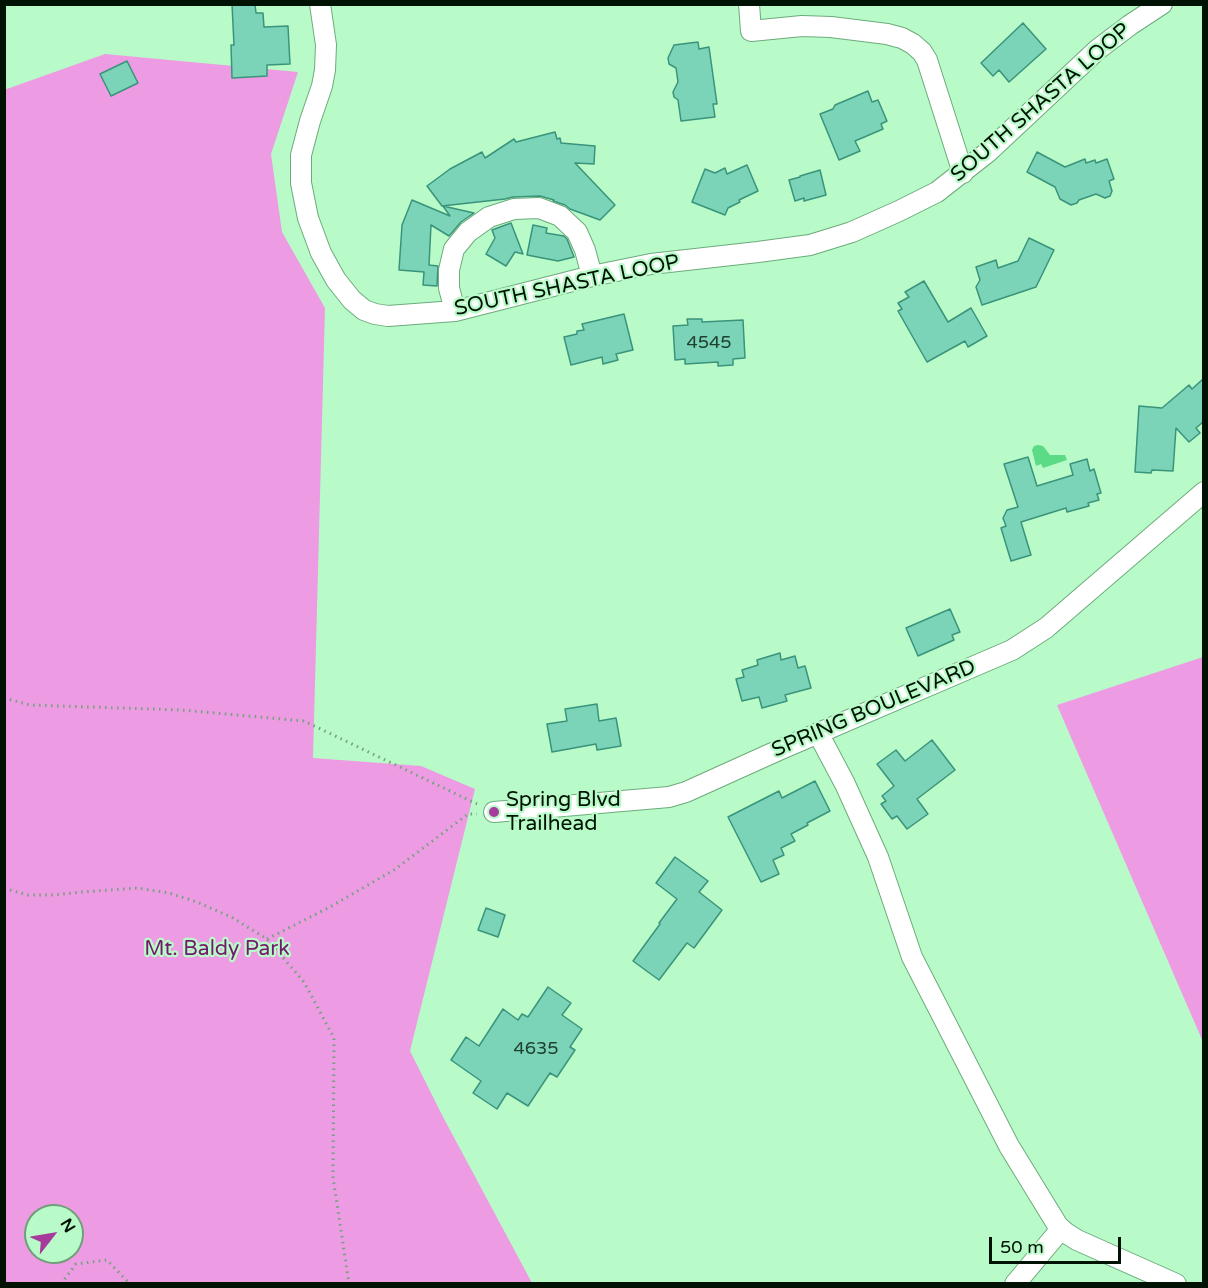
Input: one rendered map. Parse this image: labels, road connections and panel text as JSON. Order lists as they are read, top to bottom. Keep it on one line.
{"streets":{"street":["SOUTH SHASTA LOOP","SPRING BOULEVARD"]},"parks":["Mt. Baldy Park"],"places":["Spring Blvd Trailhead"],"house_numbers":["4545","4635"],"scale_bar":"50 m","north":"top right"}
